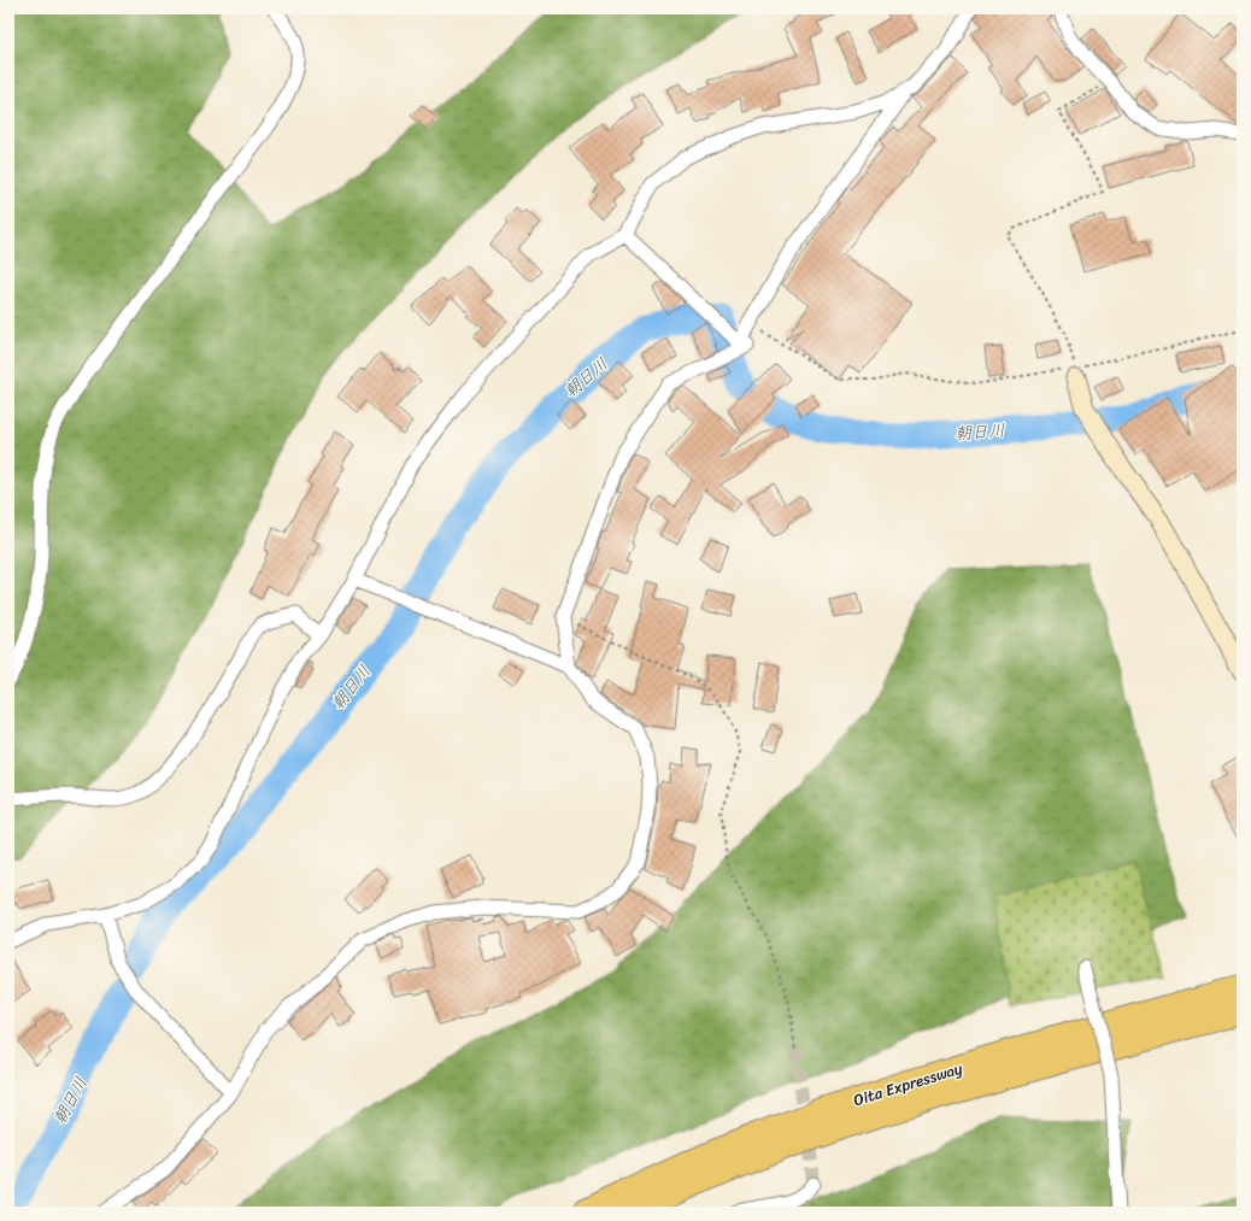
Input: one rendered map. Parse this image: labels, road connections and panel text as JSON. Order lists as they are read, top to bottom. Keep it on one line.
{"streets":{"highway":["Oita Expressway"]},"water":["朝日川"]}
